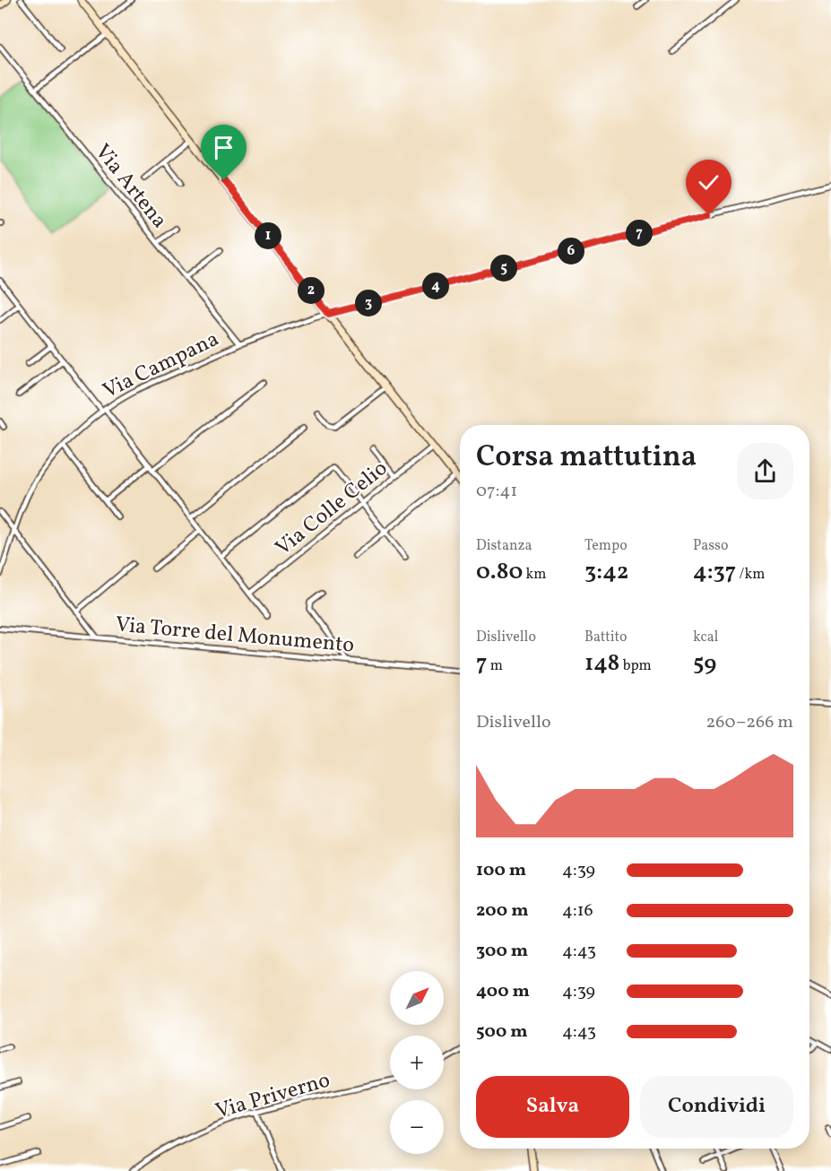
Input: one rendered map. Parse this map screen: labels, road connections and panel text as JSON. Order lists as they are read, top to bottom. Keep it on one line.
{"streets":{"street":["Via Artena","Via Campana","Via Colle Celio","Via Torre del Monumento","Via Priverno"]},"crossings":[["Via Artena","Via Campana"]],"north":"top right","page":{"pins":["7","1","6","5","4","2","3"],"heading":["Corsa mattutina","07:41"],"stats":[["Distanza","0.80 km"],["Tempo","3:42"],["Passo","4:37 /km"],["Dislivello","7 m"],["Battito","148 bpm"],["kcal","59"]],"chart":["Dislivello","260–266 m"],"list":[{"name":"100 m","note":"4:39"},{"name":"200 m","note":"4:16"},{"name":"300 m","note":"4:43"},{"name":"400 m","note":"4:39"},{"name":"500 m","note":"4:43"}],"map_buttons":["+","−"],"buttons":["Salva","Condividi"]}}
